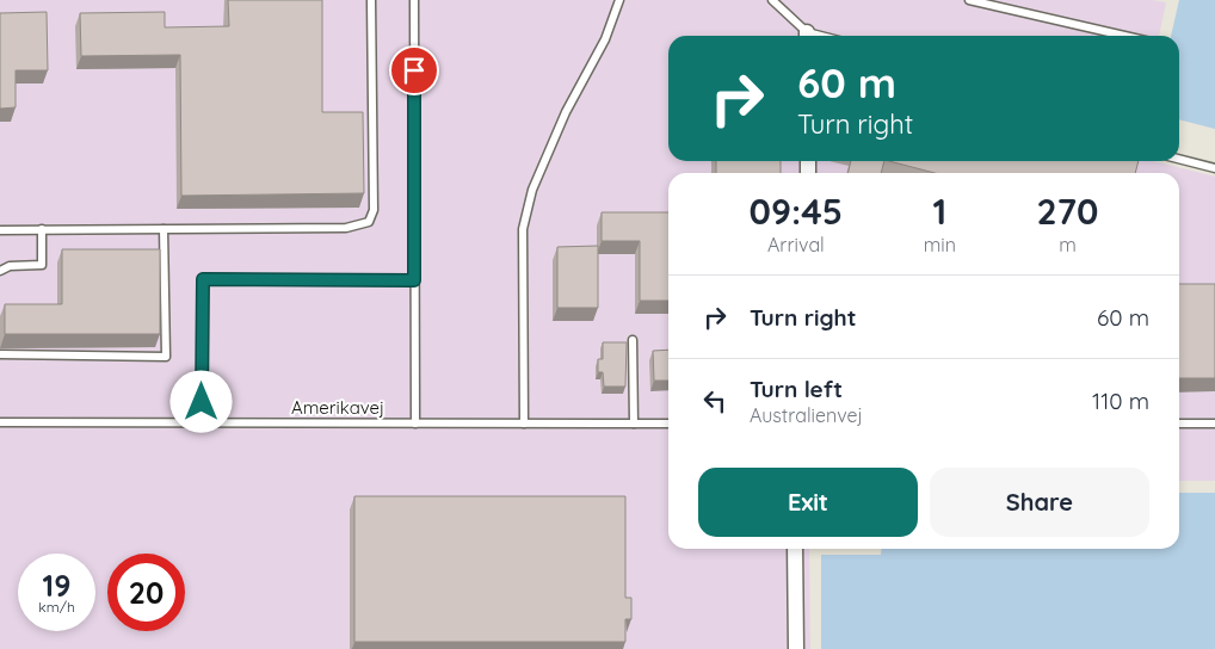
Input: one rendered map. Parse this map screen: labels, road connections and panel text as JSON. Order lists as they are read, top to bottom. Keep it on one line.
{"streets":{"lane":["Amerikavej"]},"page":{"turn":["60 m","Turn right"],"eta":["09:45","Arrival","1","min","270","m"],"list":[{"name":"Turn right","value":"60 m"},{"name":"Turn left","note":"Australienvej","value":"110 m"}],"buttons":["Exit","Share"],"speed":"19 km/h","limit":"20"}}
